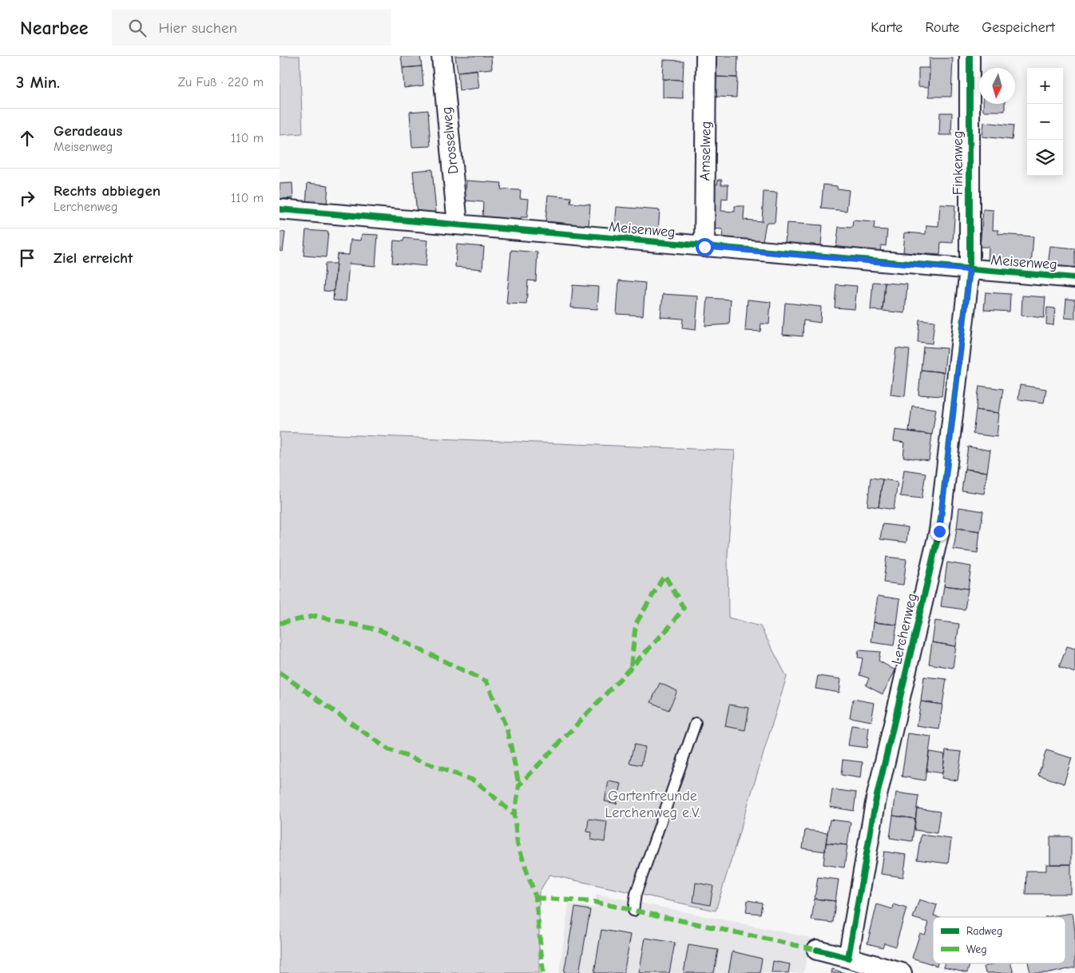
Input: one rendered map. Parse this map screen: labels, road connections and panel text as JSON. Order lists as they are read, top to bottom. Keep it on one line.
{"streets":{"street":["Drosselweg","Amselweg","Finkenweg","Meisenweg","Lerchenweg"]},"crossings":[["Drosselweg","Meisenweg"],["Amselweg","Meisenweg"],["Finkenweg","Meisenweg"],["Finkenweg","Lerchenweg"],["Meisenweg","Lerchenweg"]],"parks":["Gartenfreunde Lerchenweg e.V."],"legend":["Radweg","Weg"],"north":"bottom","page":{"header":"Nearbee","search":"Hier suchen","nav":["Karte","Route","Gespeichert"],"heading":["3 Min.","Zu Fuß · 220 m"],"map_buttons":["+","−"],"list":[["Geradeaus","Meisenweg","110 m"],["Rechts abbiegen","Lerchenweg","110 m"],"Ziel erreicht"]}}
